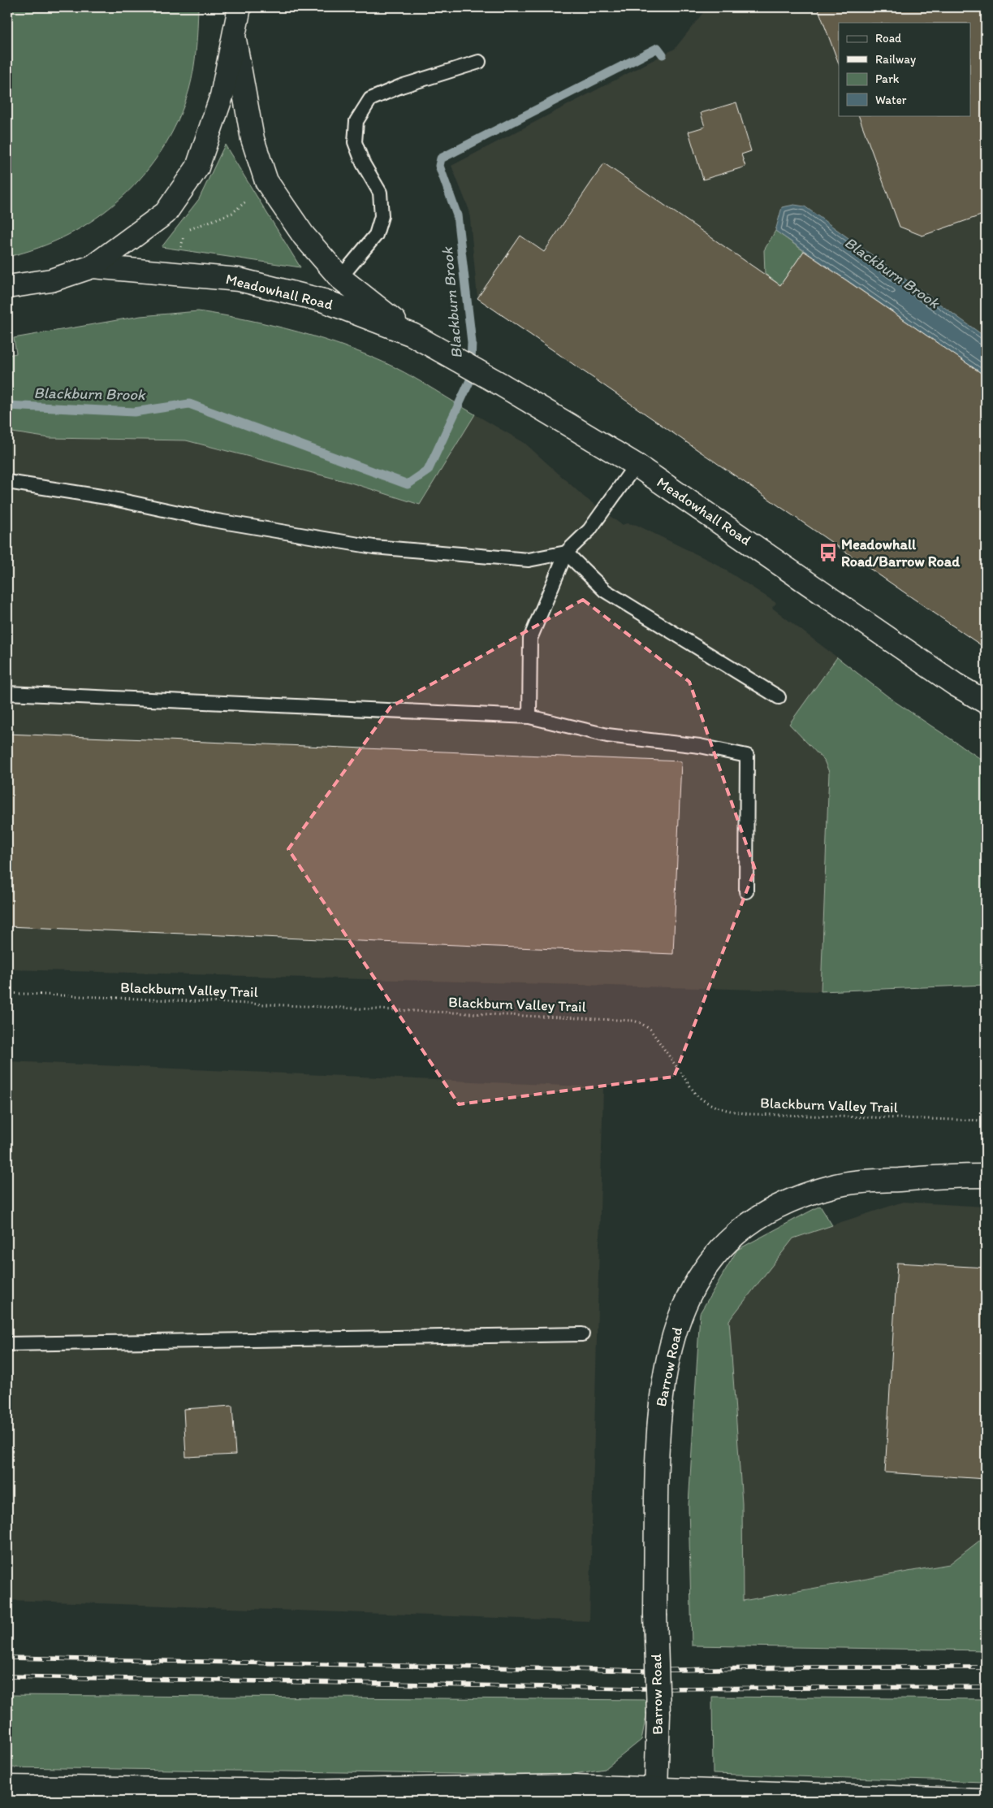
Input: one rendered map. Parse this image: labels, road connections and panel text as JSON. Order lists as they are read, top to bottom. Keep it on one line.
{"streets":{"main road":["Meadowhall Road","Barrow Road"],"path":["Blackburn Valley Trail"]},"water":["Blackburn Brook"],"places":{"bus stop":["Meadowhall Road/Barrow Road"]},"legend":["Road","Railway","Park","Water"]}
